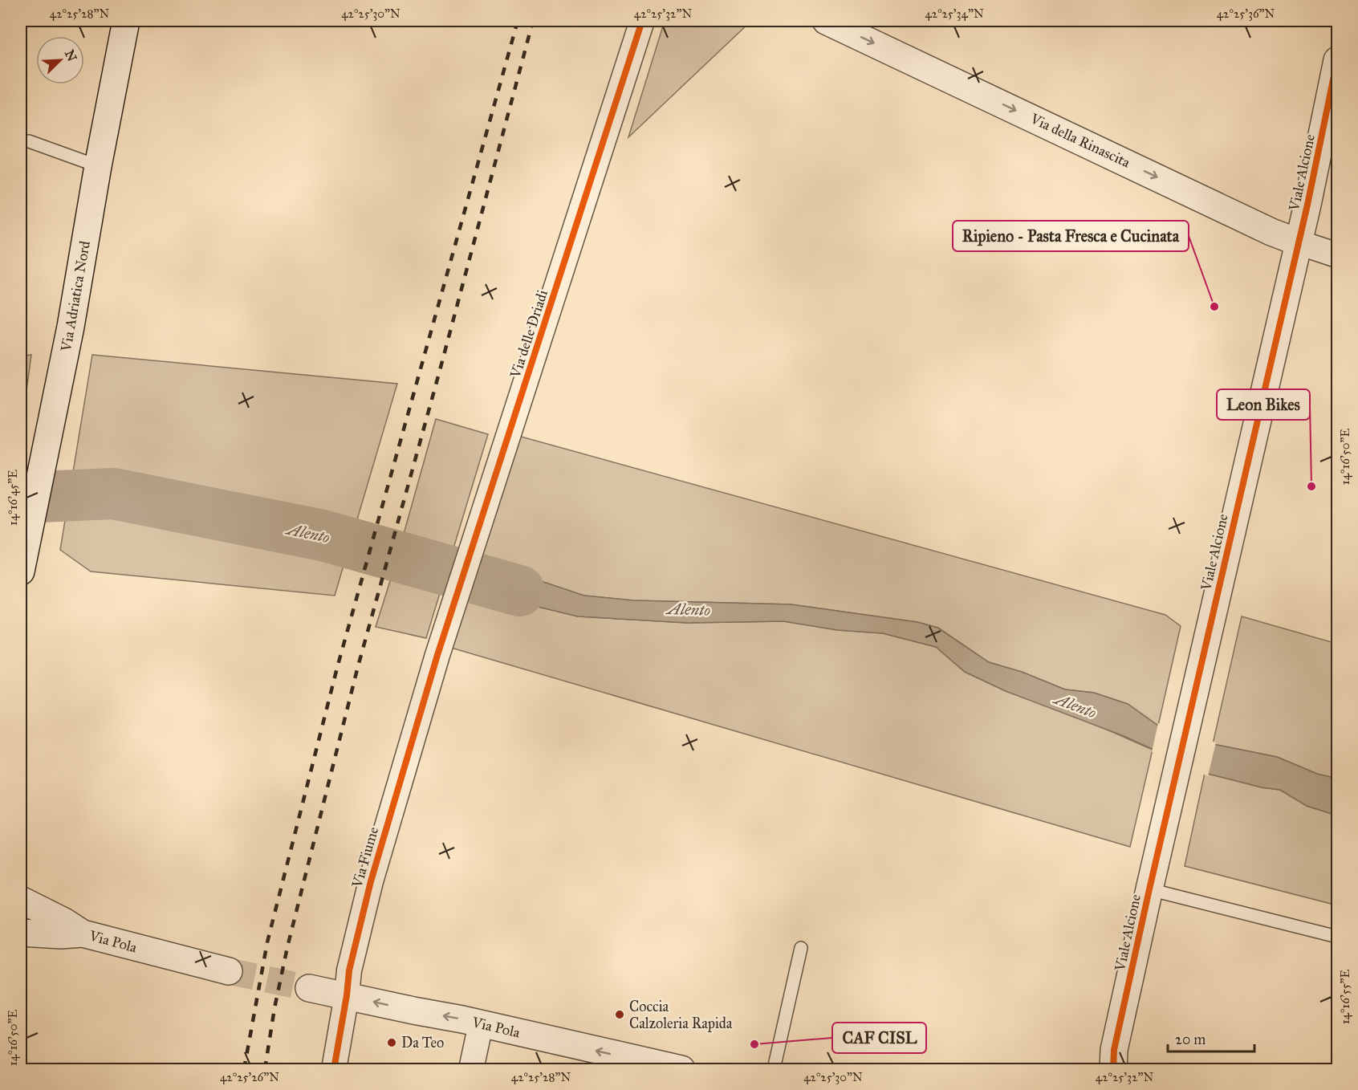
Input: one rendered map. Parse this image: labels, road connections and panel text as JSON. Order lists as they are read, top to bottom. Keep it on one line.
{"streets":{"street":["Via della Rinascita","Viale Alcione","Via Adriatica Nord","Via delle Driadi","Via Fiume","Via Pola"]},"crossings":[["Via della Rinascita","Viale Alcione"],["Via delle Driadi","Via Fiume"],["Via Fiume","Via Pola"]],"one_way":["Via della Rinascita","Via Pola"],"water":["Alento"],"places":["Ripieno - Pasta Fresca e Cucinata","Leon Bikes","Coccia Calzoleria Rapida","Da Teo","CAF CISL"],"scale_bar":"20 m","north":"top right","coordinates":["42°25'28\"N","42°25'30\"N","42°25'32\"N","42°25'34\"N","42°25'36\"N","14°16'50\"E","14°16'45\"E","14°16'55\"E","42°25'26\"N"]}
